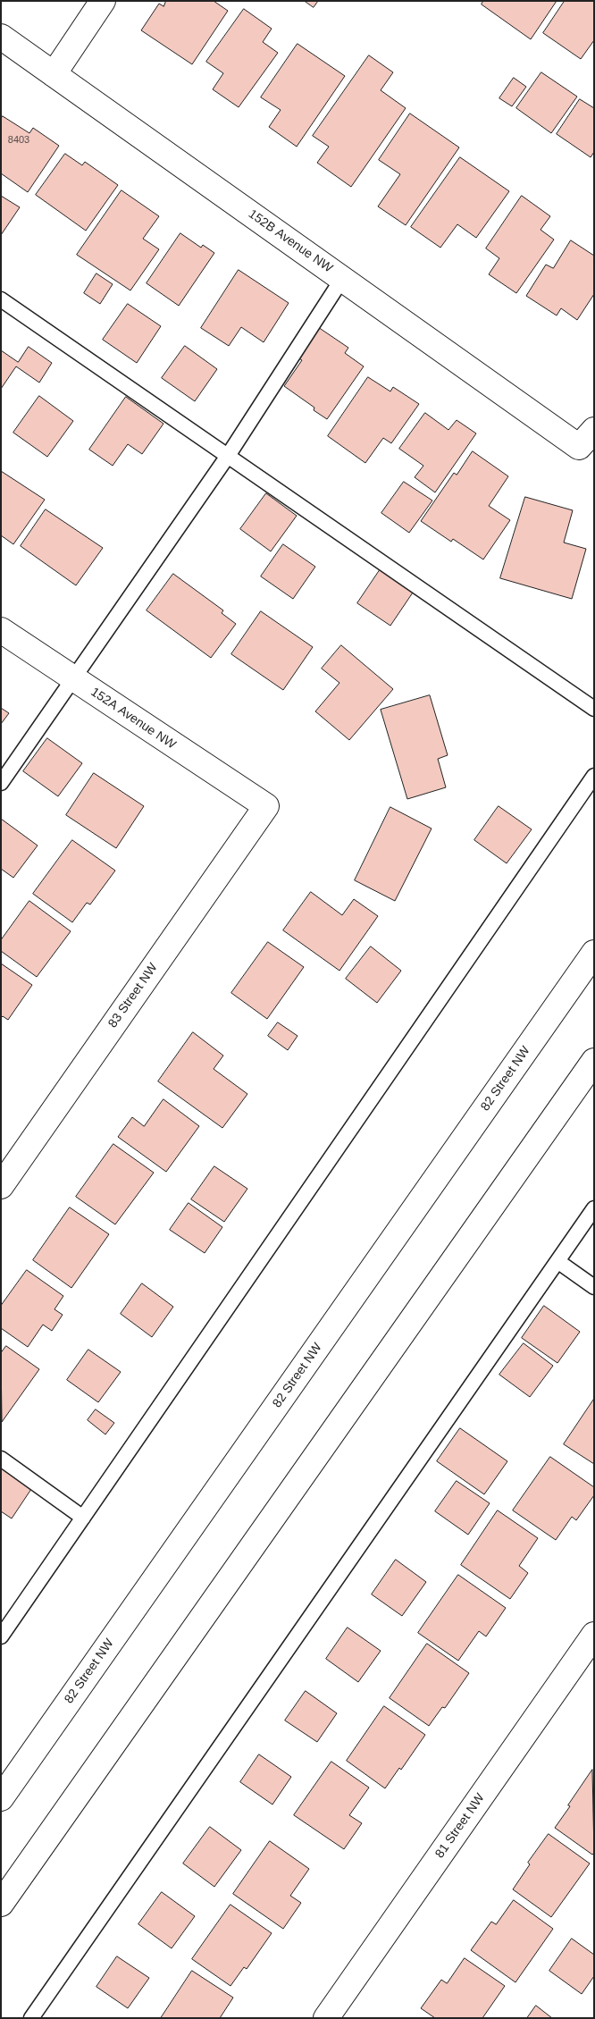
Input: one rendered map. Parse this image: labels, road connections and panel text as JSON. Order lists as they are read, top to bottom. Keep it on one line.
{"streets":{"street":["152B Avenue NW","152A Avenue NW","83 Street NW","82 Street NW","81 Street NW"]},"crossings":[["152A Avenue NW","83 Street NW"]],"house_numbers":["8403"]}
